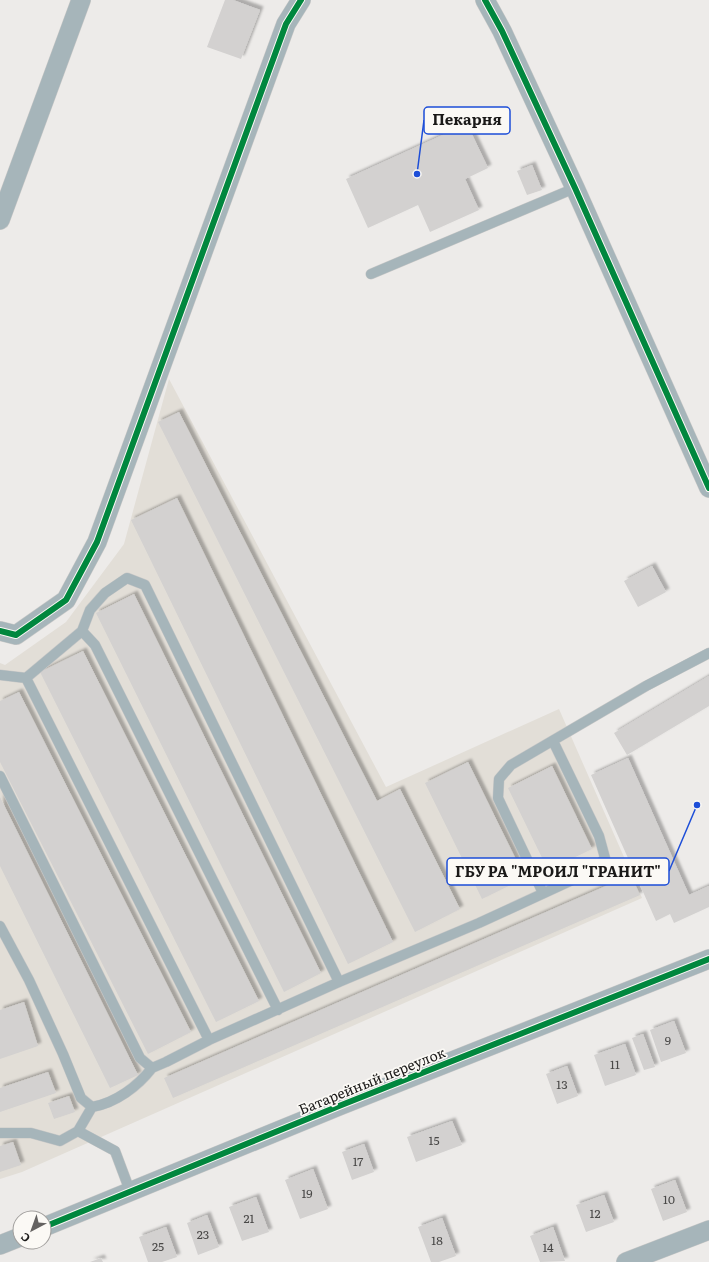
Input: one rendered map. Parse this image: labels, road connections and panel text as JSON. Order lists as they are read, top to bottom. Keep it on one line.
{"streets":{"street":["Батарейный переулок"]},"places":["Пекарня","ГБУ РА \"МРОИЛ \"ГРАНИТ\""],"house_numbers":["9","11","13","15","17","19","10","12","21","23","18","25","14"],"north":"bottom left"}
